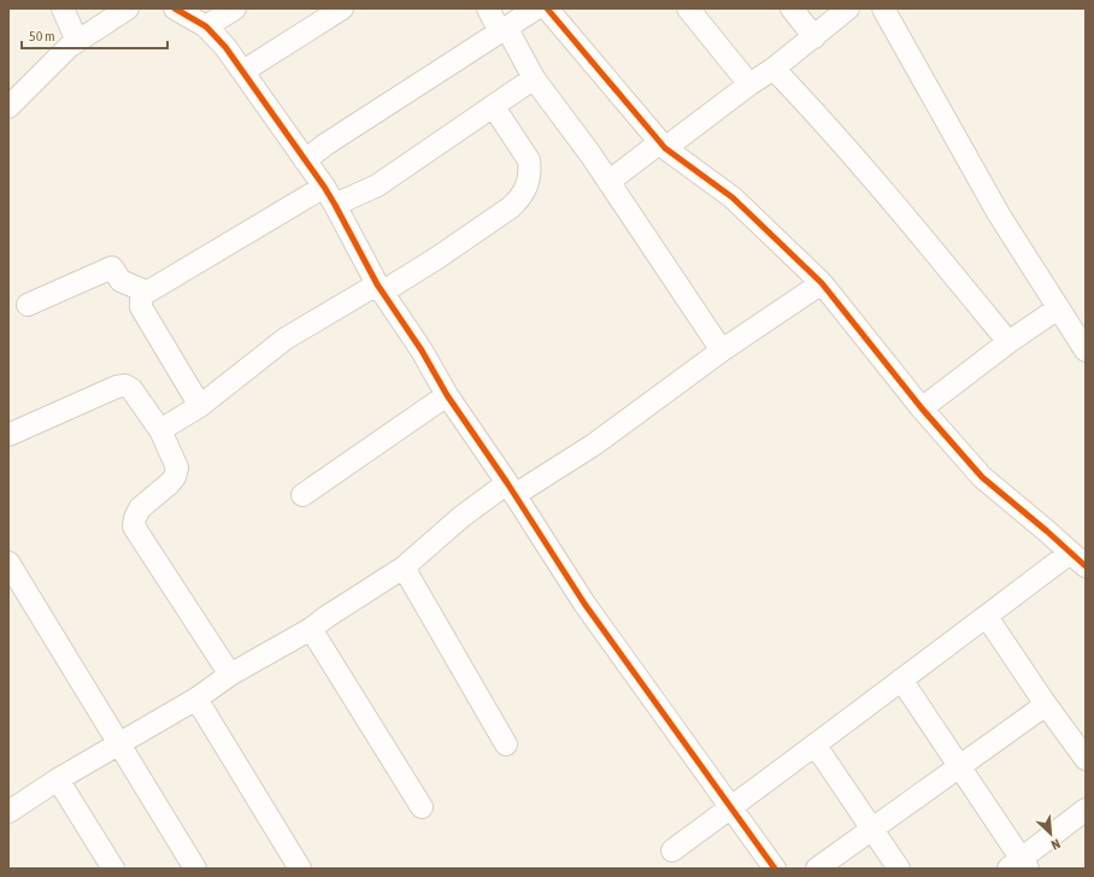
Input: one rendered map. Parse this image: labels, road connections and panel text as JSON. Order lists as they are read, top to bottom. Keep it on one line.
{"scale_bar":"50 m","north":"bottom right"}
